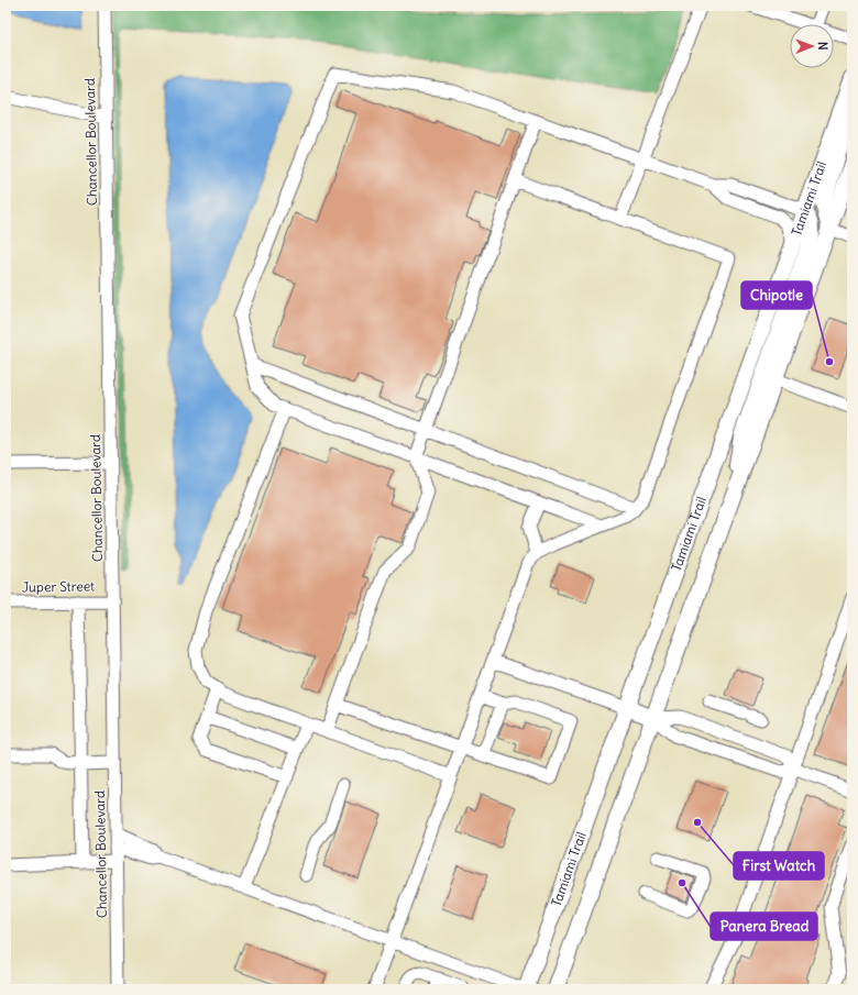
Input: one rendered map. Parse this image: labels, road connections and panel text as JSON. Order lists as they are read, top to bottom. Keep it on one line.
{"streets":{"main road":["Tamiami Trail"],"street":["Chancellor Boulevard","Juper Street"]},"crossings":[["Chancellor Boulevard","Juper Street"]],"places":["Chipotle","First Watch","Panera Bread"],"north":"right"}
